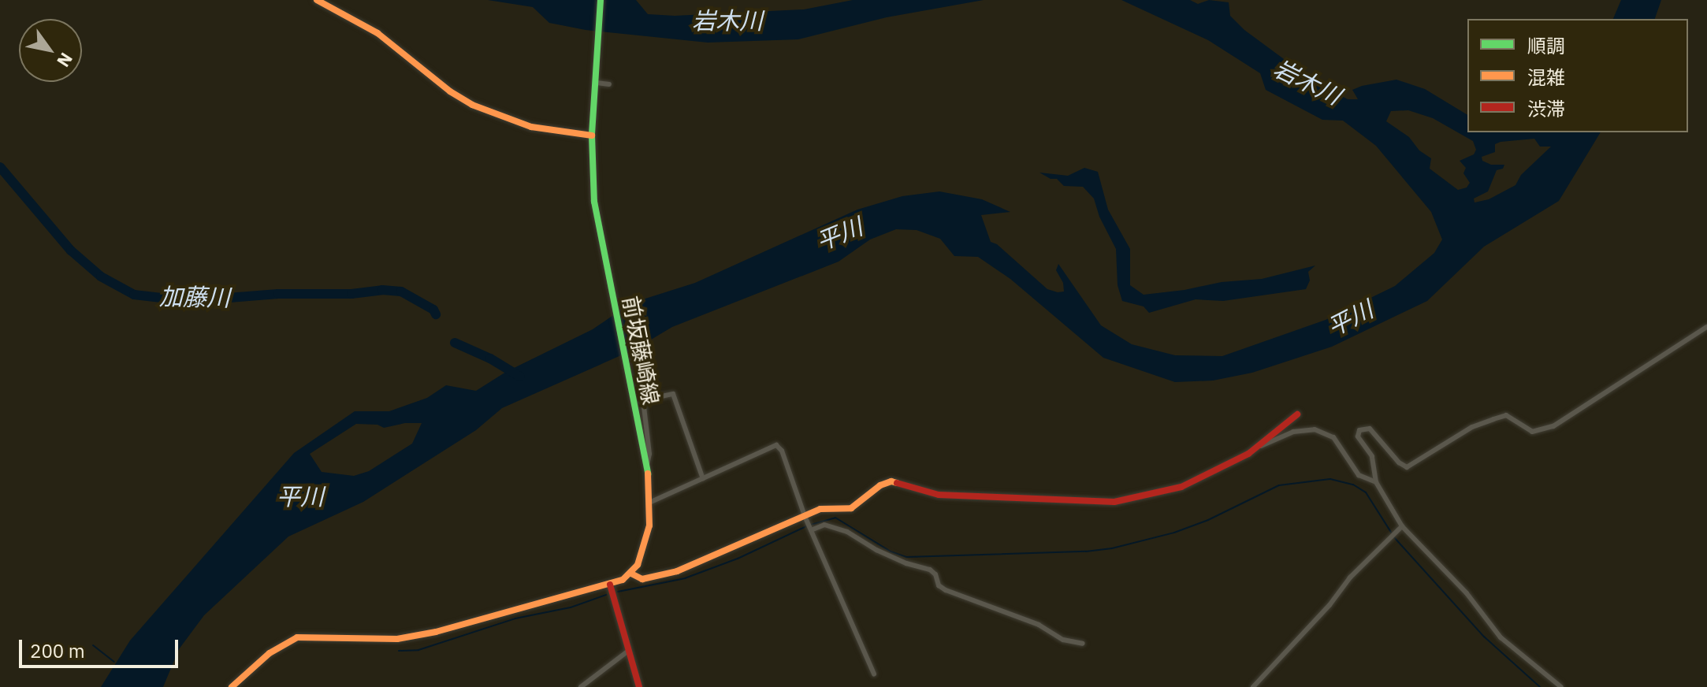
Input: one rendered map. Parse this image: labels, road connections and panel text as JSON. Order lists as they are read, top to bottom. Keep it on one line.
{"streets":{"street":["前坂藤崎線"]},"water":["岩木川","平川","加藤川"],"legend":["順調","混雑","渋滞"],"scale_bar":"200 m","north":"bottom right"}
